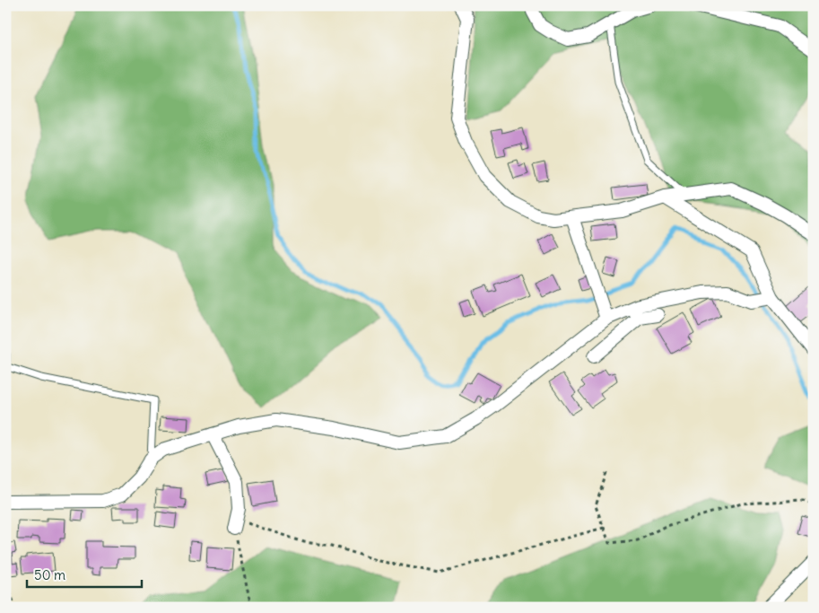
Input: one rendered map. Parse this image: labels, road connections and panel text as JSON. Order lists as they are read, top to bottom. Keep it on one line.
{"scale_bar":"50 m"}
